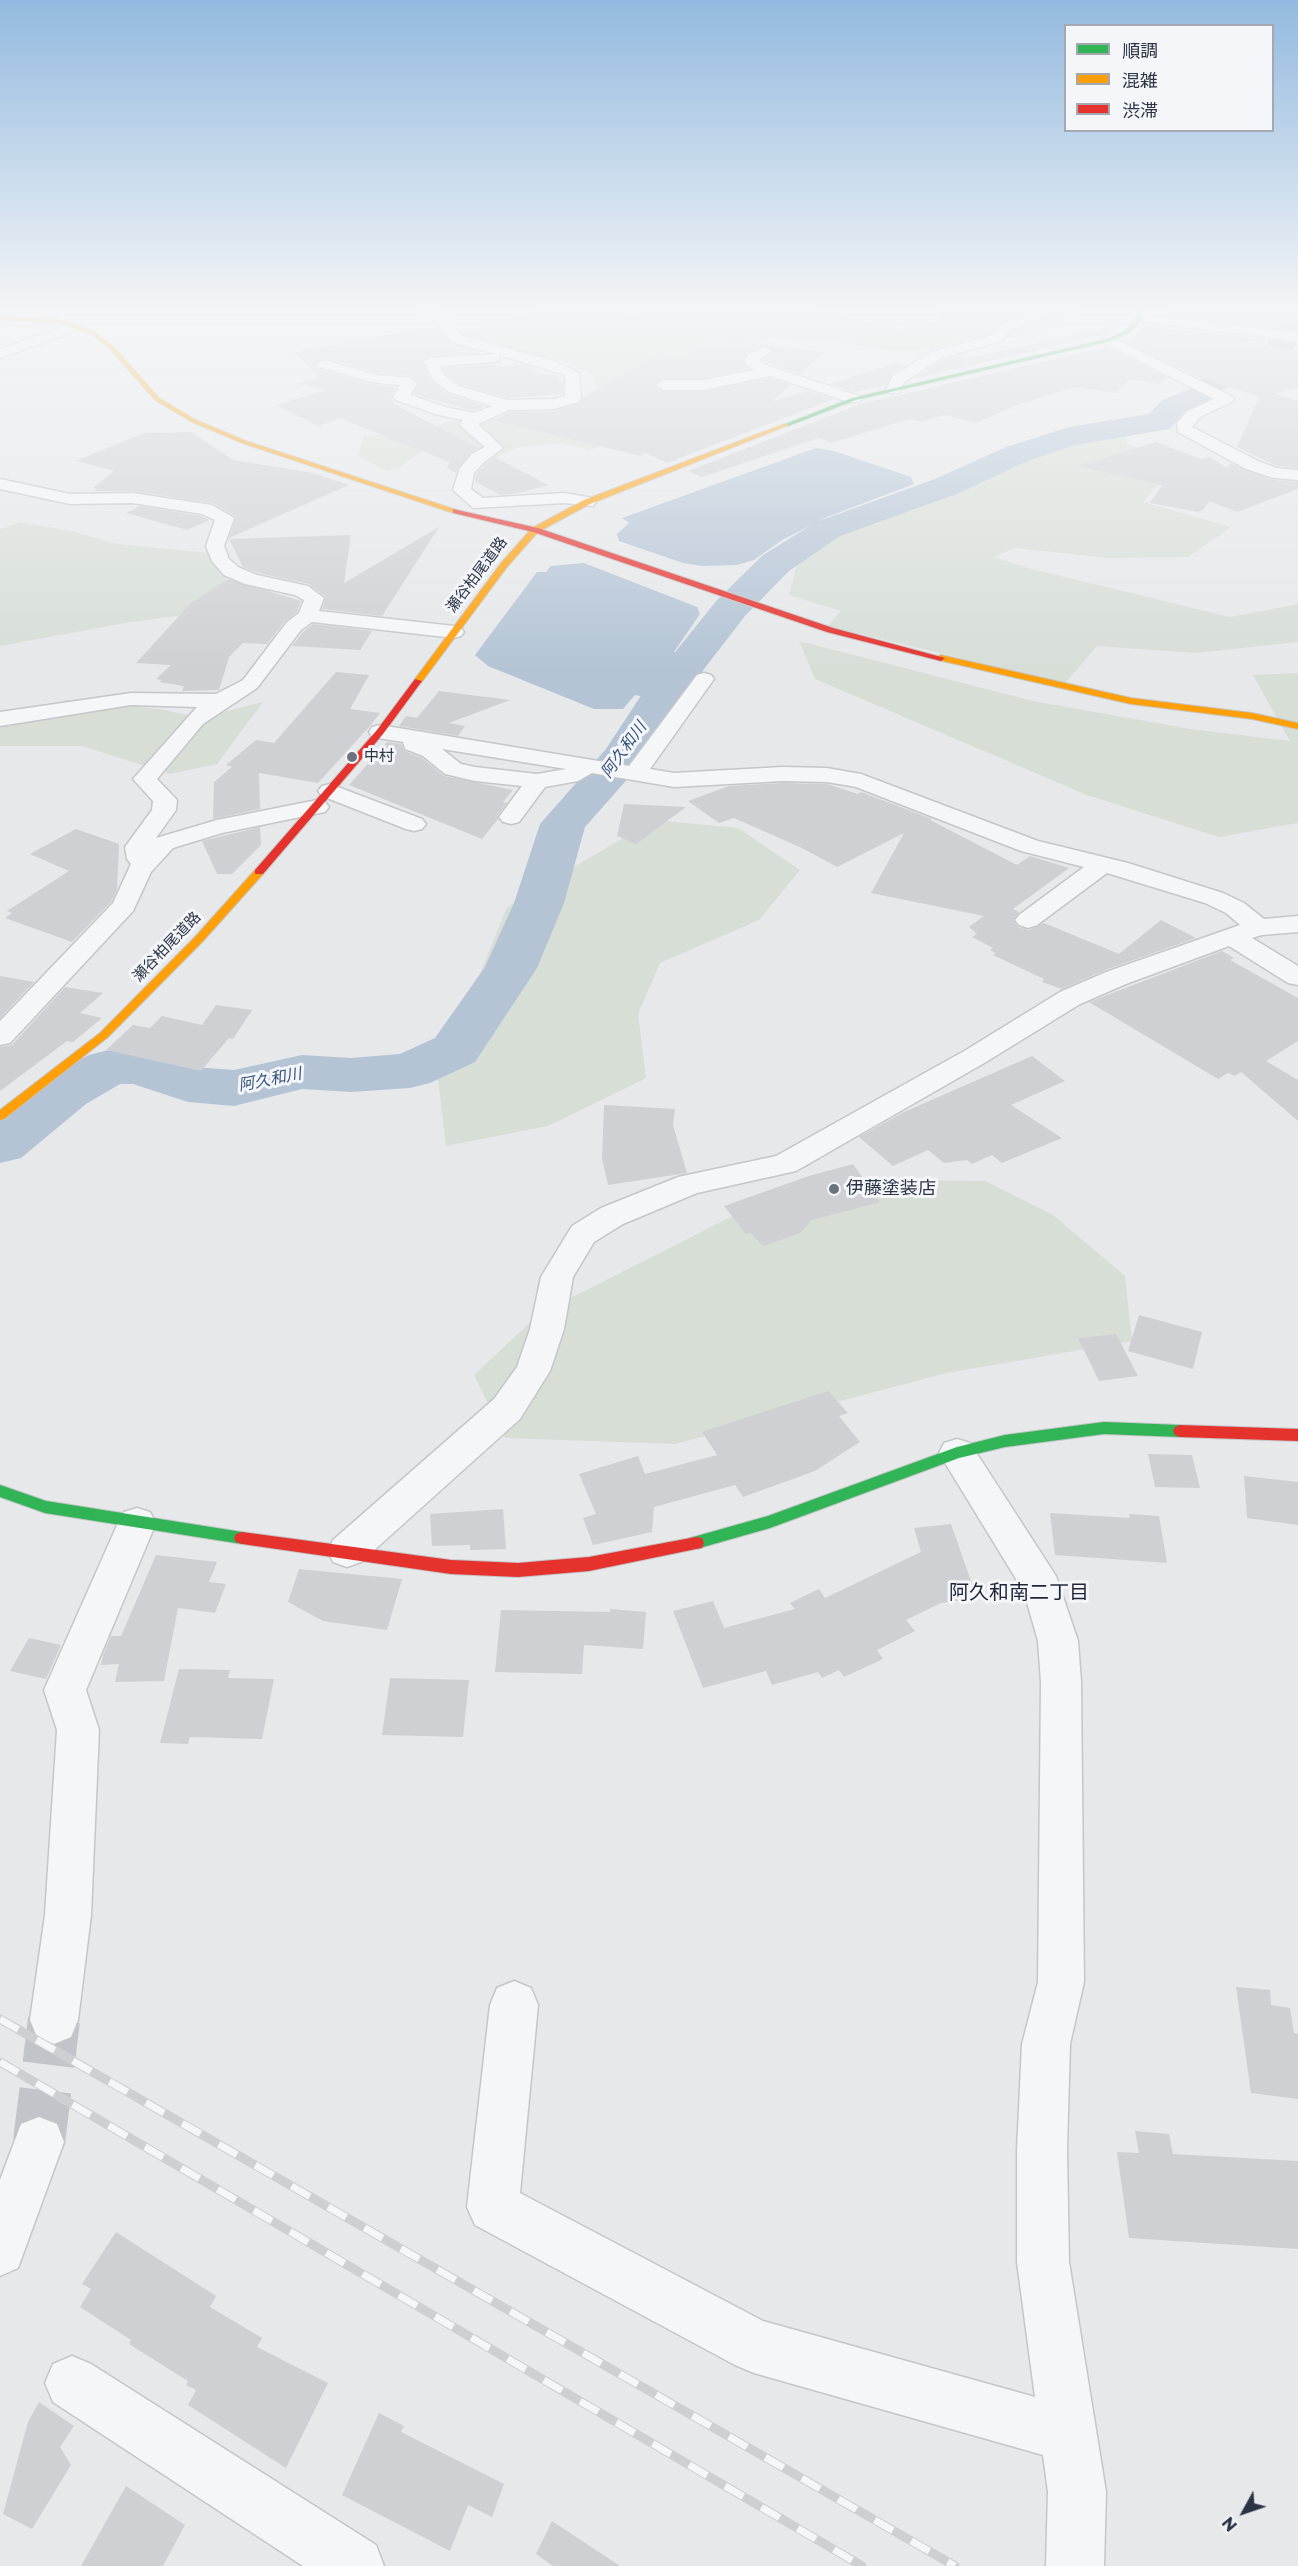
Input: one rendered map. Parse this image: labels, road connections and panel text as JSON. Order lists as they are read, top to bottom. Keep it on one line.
{"streets":{"street":["瀬谷柏尾道路"]},"districts":["阿久和南二丁目"],"water":["阿久和川"],"places":["中村","伊藤塗装店"],"legend":["順調","混雑","渋滞"],"north":"bottom left"}
